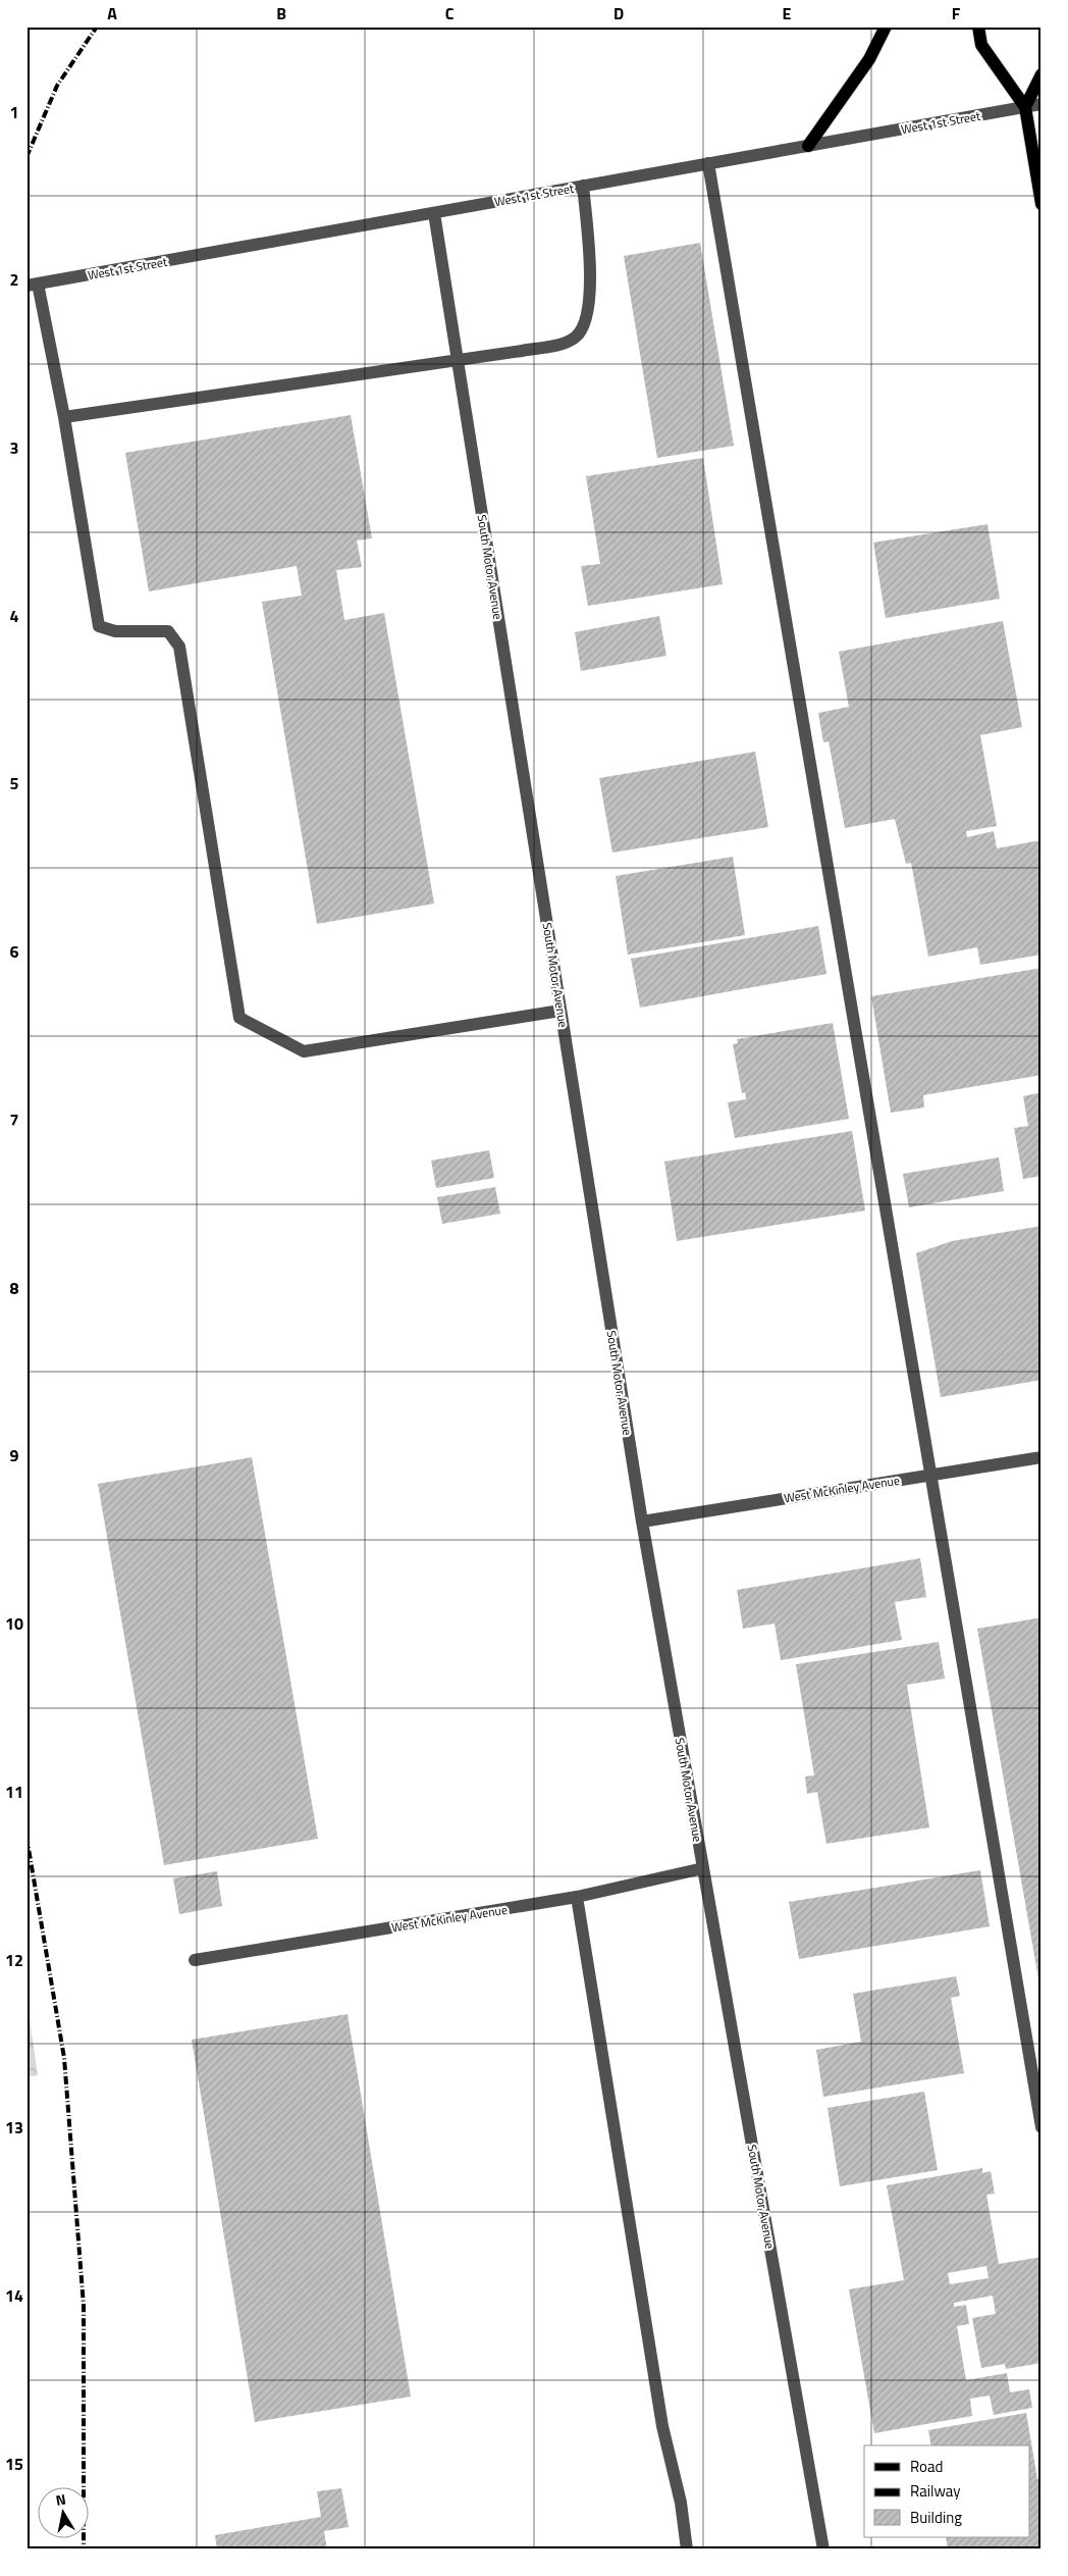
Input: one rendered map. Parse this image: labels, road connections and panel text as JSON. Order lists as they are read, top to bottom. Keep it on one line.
{"streets":{"street":["West 1st Street","South Motor Avenue","West McKinley Avenue"]},"crossings":[["West 1st Street","South Motor Avenue"],["South Motor Avenue","West McKinley Avenue"]],"legend":["Road","Railway","Building"],"north":"top","grid":{"columns":["A","B","C","D","E","F"],"rows":["1","2","3","4","5","6","7","8","9","10","11","12","13","14","15"]}}
